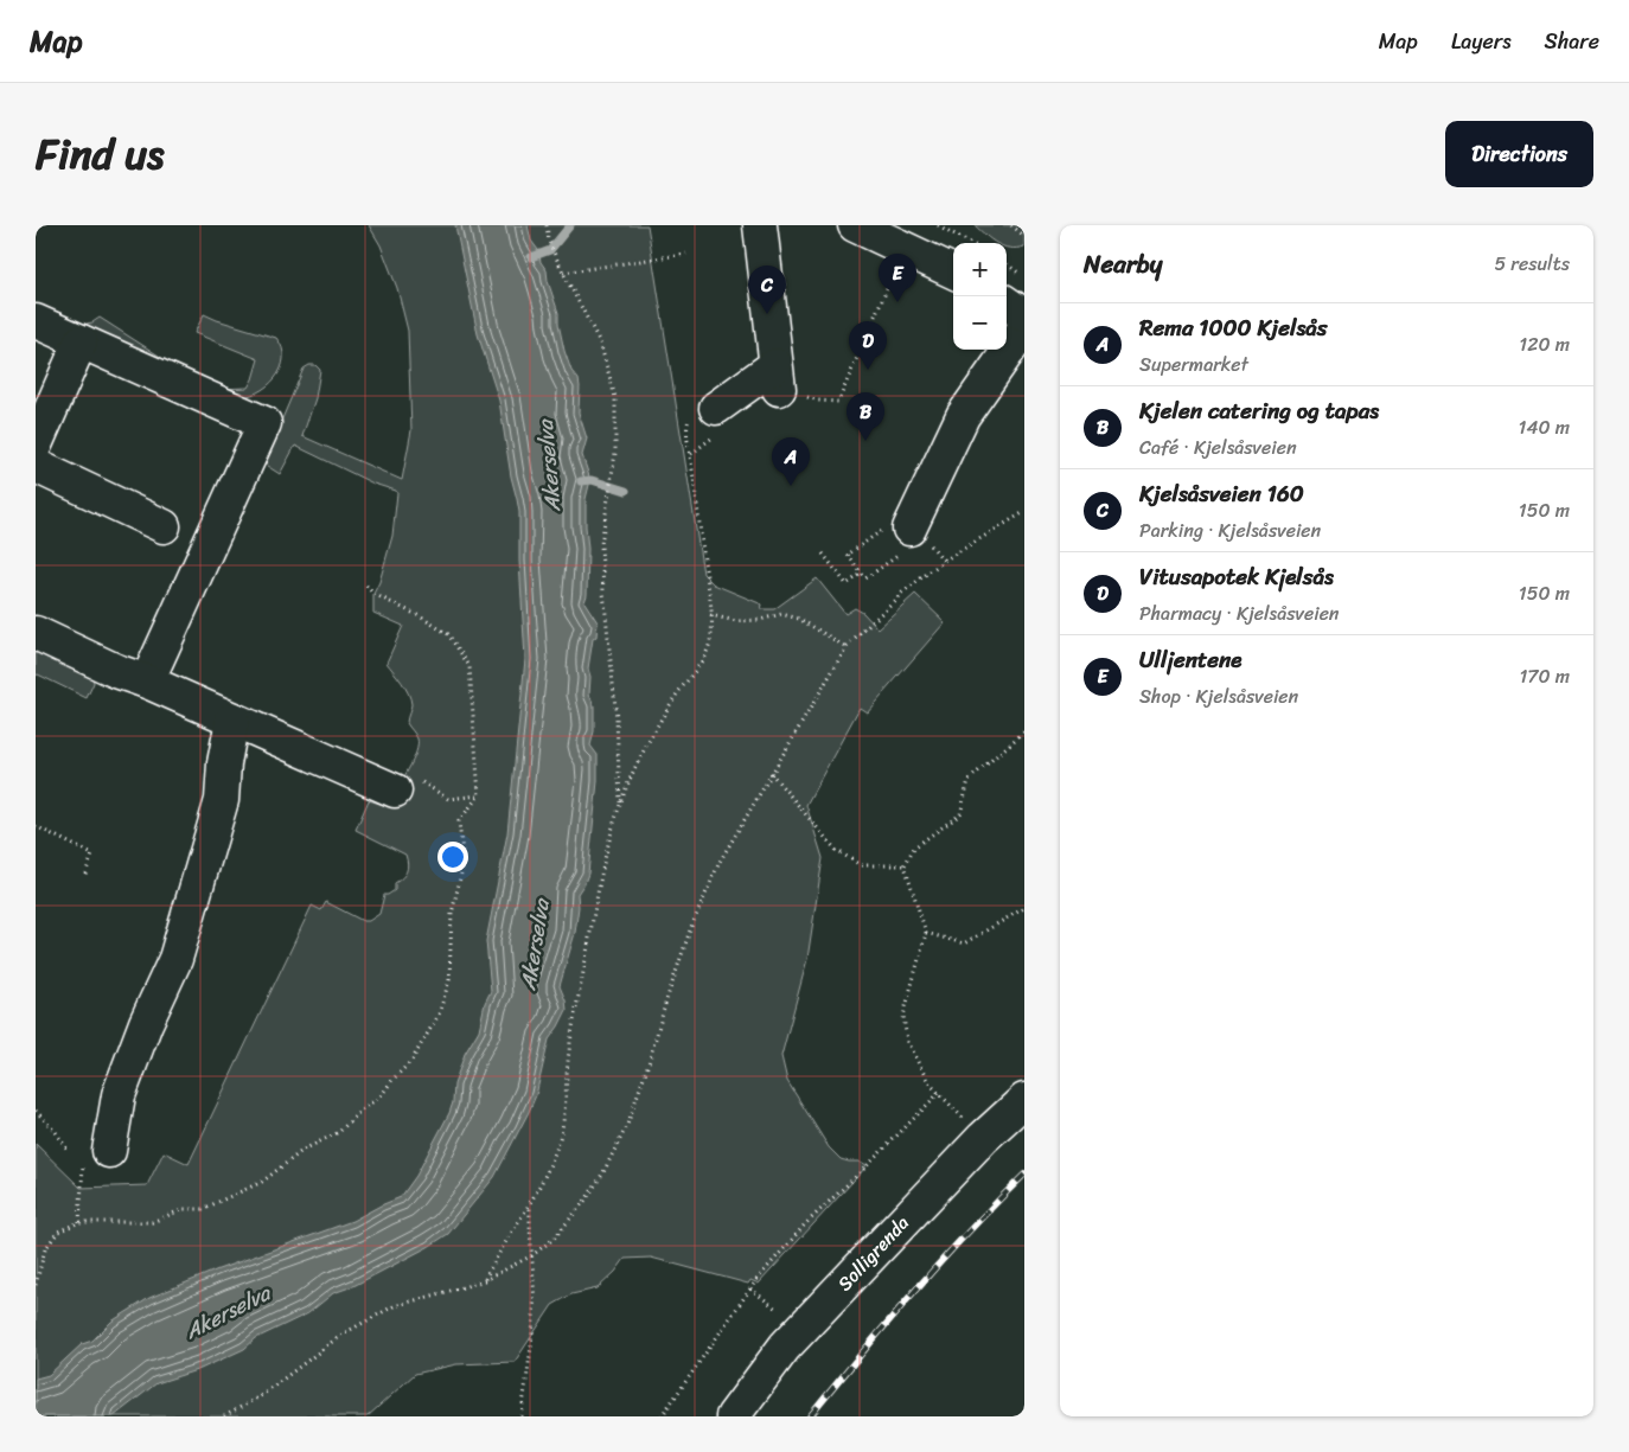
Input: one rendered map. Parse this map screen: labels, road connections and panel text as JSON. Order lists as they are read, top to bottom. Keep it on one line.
{"streets":{"street":["Solligrenda"]},"water":["Akerselva"],"page":{"header":"Map","nav":["Map","Layers","Share"],"title":"Find us","buttons":"Directions","heading":["Nearby","5 results"],"map_buttons":["+","−"],"pins":["E","C","D","B","A"],"list":[{"mark":"A","name":"Rema 1000 Kjelsås","note":"Supermarket","value":"120 m"},{"mark":"B","name":"Kjelen catering og tapas","note":"Café · Kjelsåsveien","value":"140 m"},{"mark":"C","name":"Kjelsåsveien 160","note":"Parking · Kjelsåsveien","value":"150 m"},{"mark":"D","name":"Vitusapotek Kjelsås","note":"Pharmacy · Kjelsåsveien","value":"150 m"},{"mark":"E","name":"Ulljentene","note":"Shop · Kjelsåsveien","value":"170 m"}]}}
